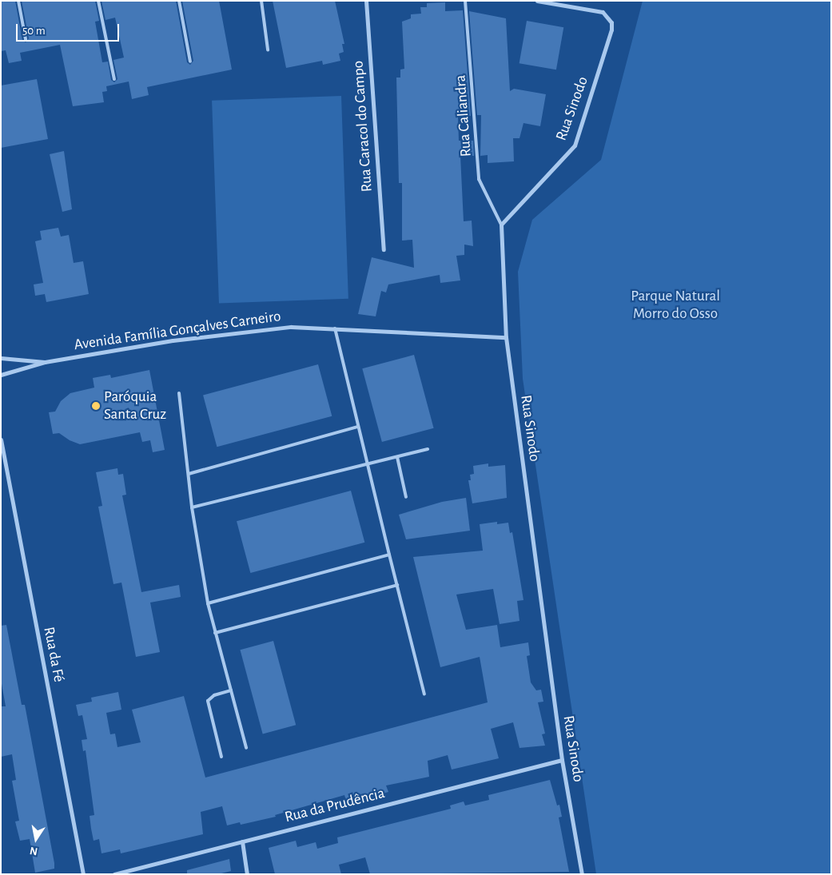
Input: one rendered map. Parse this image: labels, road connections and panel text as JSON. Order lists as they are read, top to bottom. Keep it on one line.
{"streets":{"street":["Rua Sinodo","Rua Caracol do Campo","Avenida Família Gonçalves Carneiro","Rua da Fé","Rua da Prudência"],"lane":["Rua Caliandra"]},"crossings":[["Rua Sinodo","Rua Caliandra"],["Rua Sinodo","Avenida Família Gonçalves Carneiro"],["Rua Sinodo","Rua da Prudência"]],"parks":["Parque Natural Morro do Osso"],"places":["Paróquia Santa Cruz"],"scale_bar":"50 m","north":"bottom"}
